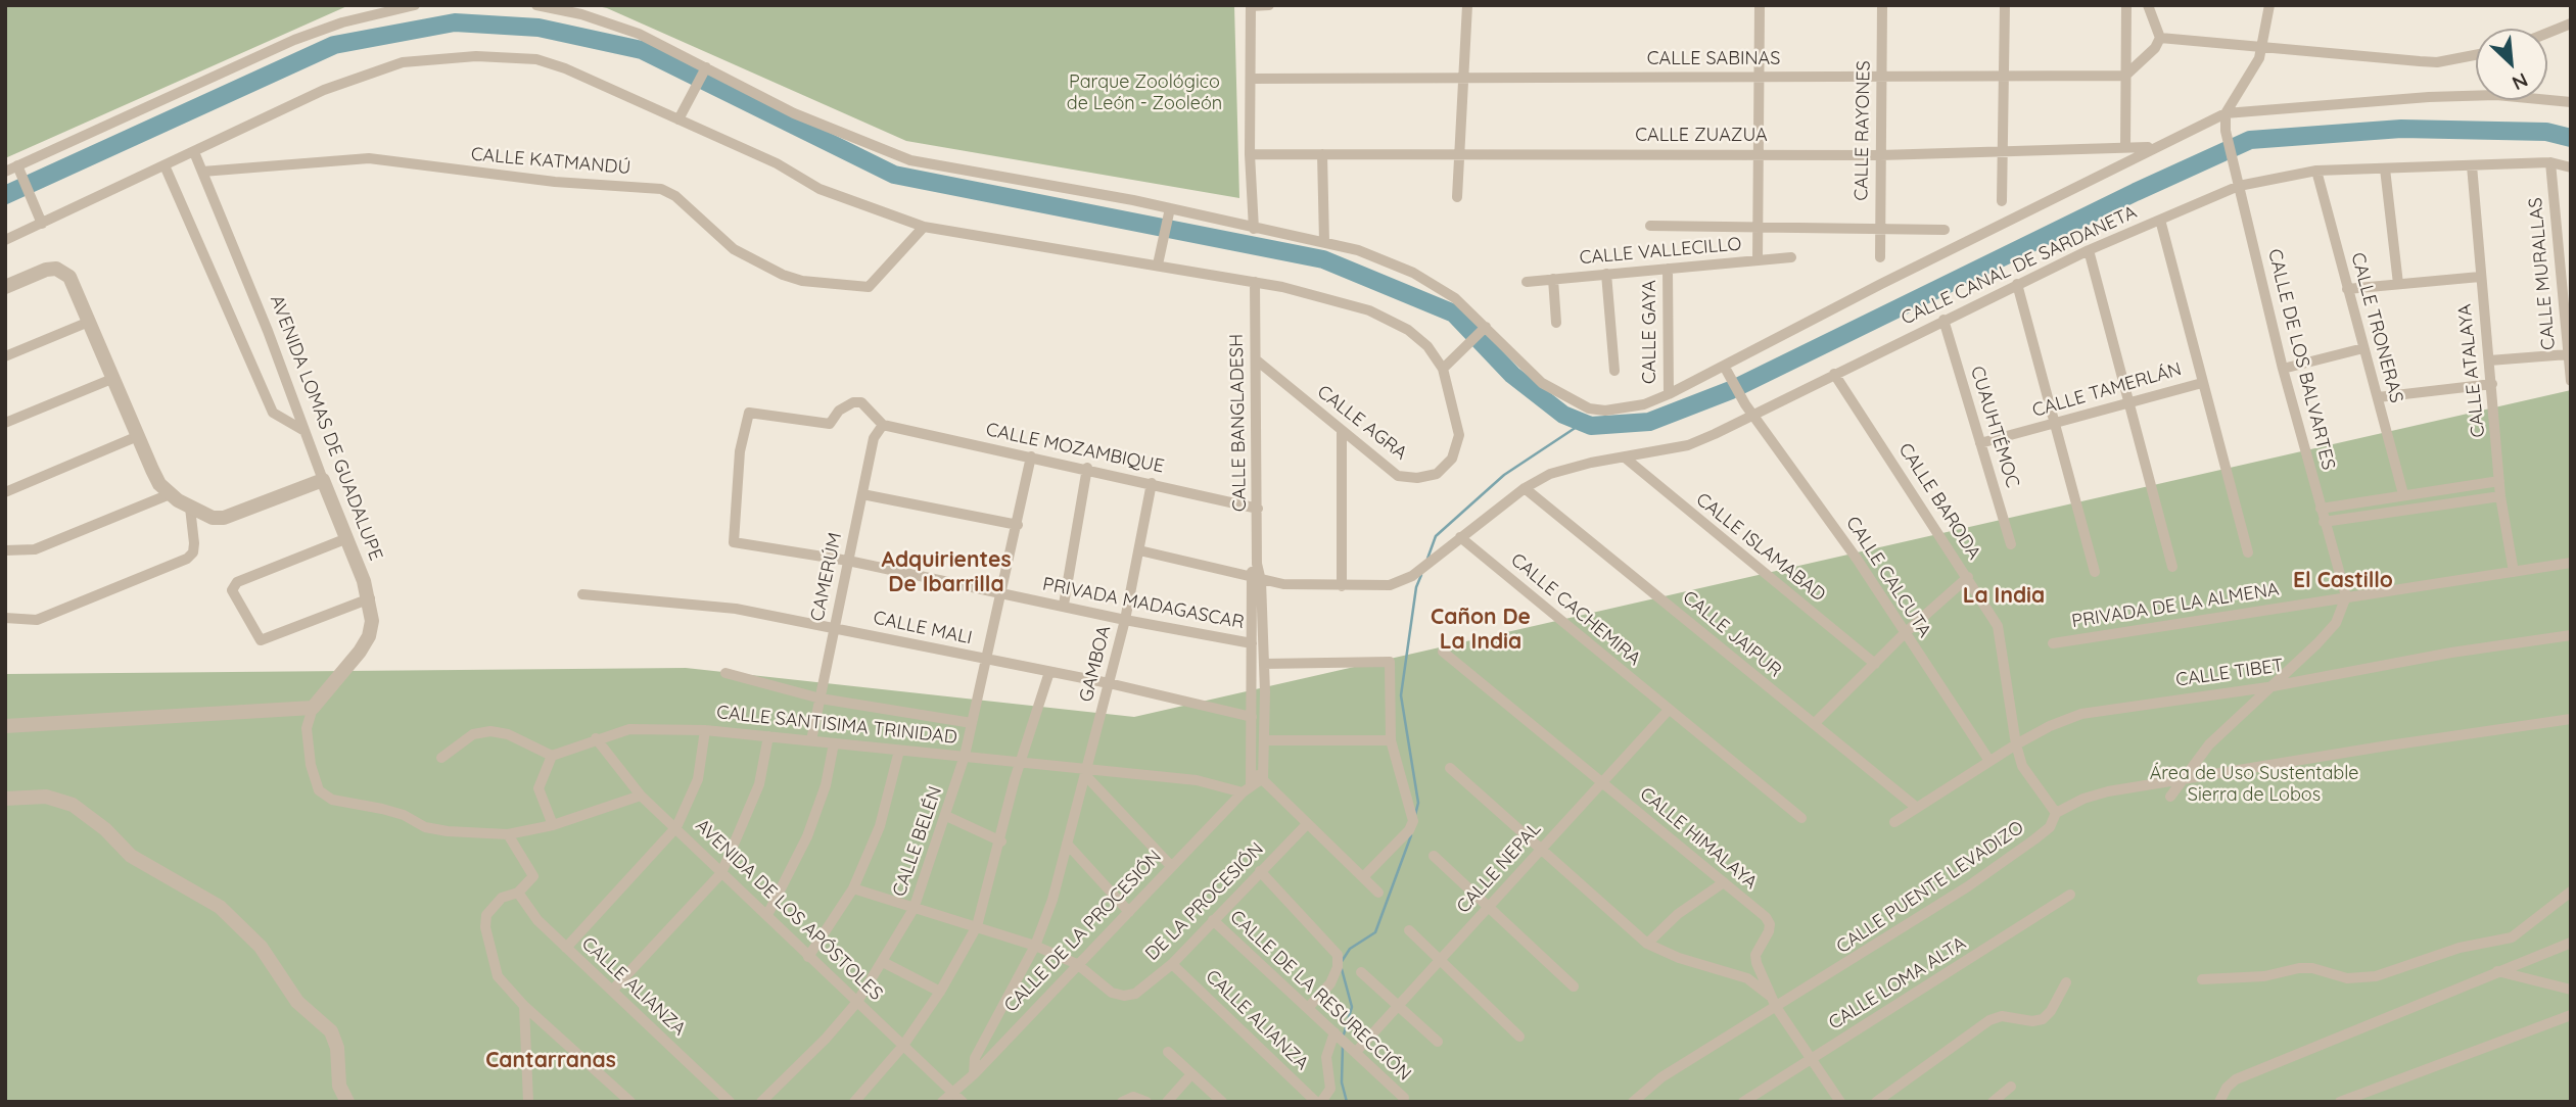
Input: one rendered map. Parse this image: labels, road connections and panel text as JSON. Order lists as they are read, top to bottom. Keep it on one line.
{"streets":{"street":["CALLE SABINAS","CALLE RAYONES","CALLE ZUAZUA","CALLE KATMANDÚ","CALLE VALLECILLO","CALLE CANAL DE SARDANETA","CALLE MURALLAS","CALLE TRONERAS","CALLE GAYA","CALLE DE LOS BALVARTES","CALLE ATALAYA","CALLE TAMERLÁN","CALLE BANGLADESH","CALLE AGRA","CUAUHTÉMOC","AVENIDA LOMAS DE GUADALUPE","CALLE MOZAMBIQUE","CALLE BARODA","CALLE ISLAMABAD","CAMERÚM","CALLE CALCUTA","PRIVADA MADAGASCAR","PRIVADA DE LA ALMENA","CALLE CACHEMIRA","CALLE MALI","CALLE JAIPUR","GAMBOA","CALLE TIBET","CALLE SANTISIMA TRINIDAD","CALLE HIMALAYA","CALLE BELÉN","CALLE NEPAL","CALLE PUENTE LEVADIZO","DE LA PROCESIÓN","AVENIDA DE LOS APÓSTOLES","CALLE DE LA PROCESIÓN","CALLE LOMA ALTA","CALLE ALIANZA","CALLE DE LA RESURECCIÓN"]},"crossings":[["CALLE SABINAS","CALLE RAYONES"],["CALLE SABINAS","CALLE VALLECILLO"],["CALLE RAYONES","CALLE ZUAZUA"],["CALLE ZUAZUA","CALLE VALLECILLO"],["CALLE KATMANDÚ","AVENIDA LOMAS DE GUADALUPE"],["CALLE VALLECILLO","CALLE GAYA"],["CALLE CANAL DE SARDANETA","CALLE MURALLAS"],["CALLE CANAL DE SARDANETA","CALLE TRONERAS"],["CALLE CANAL DE SARDANETA","CALLE DE LOS BALVARTES"],["CALLE CANAL DE SARDANETA","CALLE ATALAYA"],["CALLE CANAL DE SARDANETA","CUAUHTÉMOC"],["CALLE CANAL DE SARDANETA","CALLE BARODA"],["CALLE CANAL DE SARDANETA","CALLE ISLAMABAD"],["CALLE CANAL DE SARDANETA","CALLE CALCUTA"],["CALLE CANAL DE SARDANETA","CALLE JAIPUR"],["CALLE DE LOS BALVARTES","PRIVADA DE LA ALMENA"],["CALLE ATALAYA","PRIVADA DE LA ALMENA"],["CALLE TAMERLÁN","CUAUHTÉMOC"],["CALLE BANGLADESH","CALLE AGRA"],["CALLE BANGLADESH","CALLE MOZAMBIQUE"],["CALLE BANGLADESH","CALLE DE LA PROCESIÓN"],["CALLE MOZAMBIQUE","CAMERÚM"],["CALLE MOZAMBIQUE","PRIVADA MADAGASCAR"],["CALLE MOZAMBIQUE","GAMBOA"],["CALLE MOZAMBIQUE","CALLE BELÉN"],["CALLE BARODA","CALLE TIBET"],["CALLE BARODA","CALLE PUENTE LEVADIZO"],["CAMERÚM","PRIVADA MADAGASCAR"],["CAMERÚM","CALLE MALI"],["CAMERÚM","CALLE SANTISIMA TRINIDAD"],["CALLE CALCUTA","CALLE TIBET"],["PRIVADA MADAGASCAR","GAMBOA"],["PRIVADA MADAGASCAR","CALLE BELÉN"],["CALLE CACHEMIRA","CALLE NEPAL"],["CALLE MALI","GAMBOA"],["CALLE MALI","CALLE BELÉN"],["CALLE JAIPUR","CALLE TIBET"],["GAMBOA","CALLE SANTISIMA TRINIDAD"],["GAMBOA","CALLE DE LA PROCESIÓN"],["CALLE SANTISIMA TRINIDAD","CALLE BELÉN"],["CALLE SANTISIMA TRINIDAD","AVENIDA DE LOS APÓSTOLES"],["CALLE SANTISIMA TRINIDAD","CALLE DE LA PROCESIÓN"],["CALLE HIMALAYA","CALLE NEPAL"],["CALLE HIMALAYA","CALLE PUENTE LEVADIZO"],["CALLE HIMALAYA","CALLE LOMA ALTA"],["CALLE BELÉN","AVENIDA DE LOS APÓSTOLES"],["CALLE NEPAL","CALLE DE LA RESURECCIÓN"],["DE LA PROCESIÓN","CALLE DE LA PROCESIÓN"],["DE LA PROCESIÓN","CALLE ALIANZA"],["DE LA PROCESIÓN","CALLE DE LA RESURECCIÓN"],["AVENIDA DE LOS APÓSTOLES","CALLE DE LA PROCESIÓN"]],"districts":["Adquirientes De Ibarrilla","El Castillo","La India","Cañon De La India","Cantarranas"],"parks":["Parque Zoológico de León - Zooleón","Área de Uso Sustentable Sierra de Lobos"],"north":"bottom right"}
